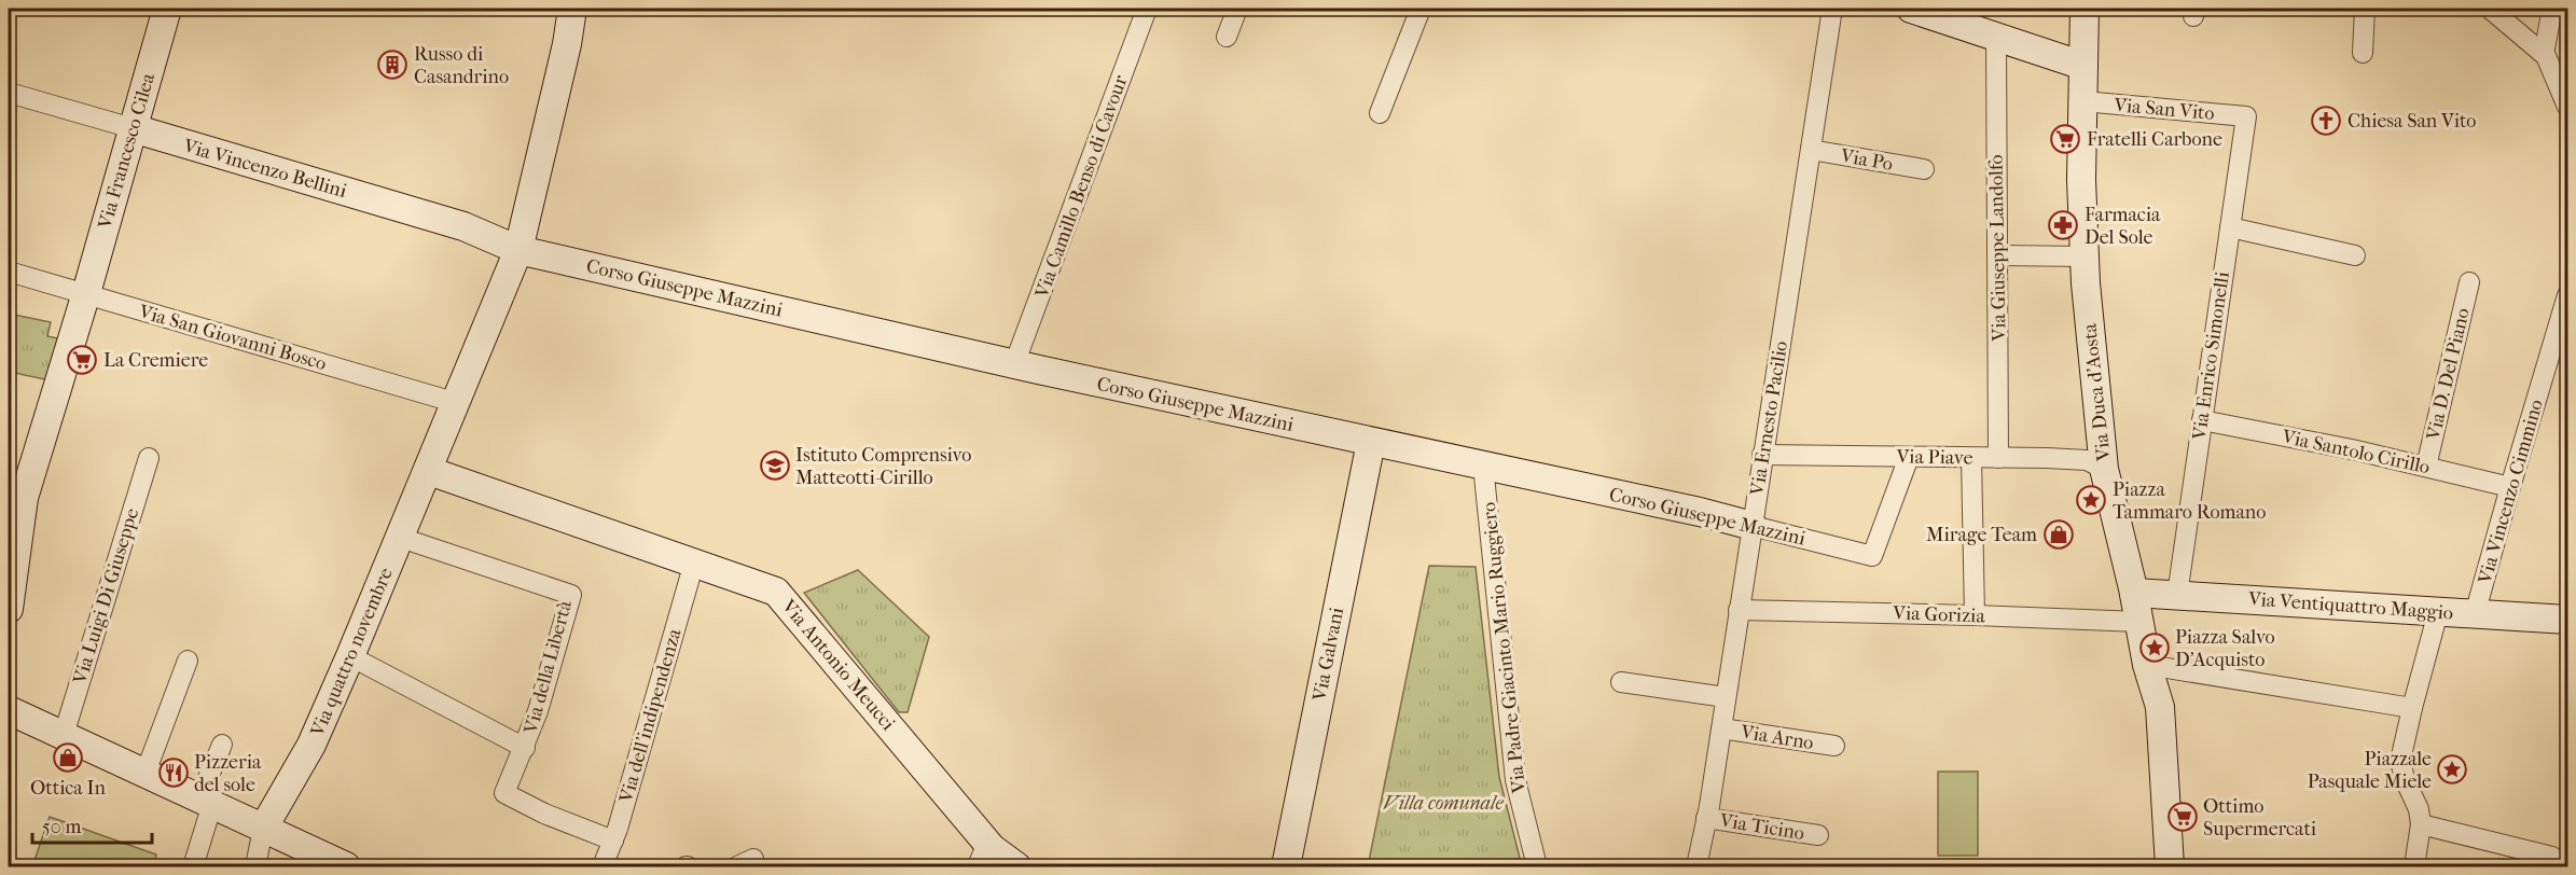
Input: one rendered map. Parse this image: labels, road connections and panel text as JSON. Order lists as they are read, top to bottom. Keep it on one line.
{"streets":{"street":["Via San Vito","Via Francesco Cilea","Via Po","Via Vincenzo Bellini","Via Camillo Benso di Cavour","Via Giuseppe Landolfo","Corso Giuseppe Mazzini","Via San Giovanni Bosco","Via Enrico Simonelli","Via D. Del Piano","Via Duca d'Aosta","Via Ernesto Pacilio","Via Santolo Cirillo","Via Piave","Via Vincenzo Cimmino","Via Luigi Di Giuseppe","Via Ventiquattro Maggio","Via Gorizia","Via Padre Giacinto Mario Ruggiero","Via quattro novembre","Via Galvani","Via Antonio Meucci","Via della Libertà","Via dell'indipendenza","Via Arno","Via Ticino"]},"crossings":[["Via San Vito","Via Enrico Simonelli"],["Via San Vito","Via Duca d'Aosta"],["Via Francesco Cilea","Via Vincenzo Bellini"],["Via Francesco Cilea","Via San Giovanni Bosco"],["Via Po","Via Ernesto Pacilio"],["Via Vincenzo Bellini","Corso Giuseppe Mazzini"],["Via Vincenzo Bellini","Via quattro novembre"],["Via Camillo Benso di Cavour","Corso Giuseppe Mazzini"],["Via Giuseppe Landolfo","Via Piave"],["Corso Giuseppe Mazzini","Via Ernesto Pacilio"],["Corso Giuseppe Mazzini","Via Piave"],["Corso Giuseppe Mazzini","Via Padre Giacinto Mario Ruggiero"],["Corso Giuseppe Mazzini","Via quattro novembre"],["Corso Giuseppe Mazzini","Via Galvani"],["Via San Giovanni Bosco","Via quattro novembre"],["Via Enrico Simonelli","Via Santolo Cirillo"],["Via Enrico Simonelli","Via Ventiquattro Maggio"],["Via D. Del Piano","Via Santolo Cirillo"],["Via Duca d'Aosta","Via Piave"],["Via Duca d'Aosta","Via Ventiquattro Maggio"],["Via Duca d'Aosta","Via Gorizia"],["Via Ernesto Pacilio","Via Piave"],["Via Ernesto Pacilio","Via Gorizia"],["Via Ernesto Pacilio","Via Arno"],["Via Ernesto Pacilio","Via Ticino"],["Via Santolo Cirillo","Via Vincenzo Cimmino"],["Via Vincenzo Cimmino","Via Ventiquattro Maggio"],["Via quattro novembre","Via Antonio Meucci"],["Via quattro novembre","Via della Libertà"],["Via Antonio Meucci","Via dell'indipendenza"],["Via della Libertà","Via dell'indipendenza"]],"parks":["Villa comunale"],"places":{"building":["Russo di Casandrino"],"church":["Chiesa San Vito"],"supermarket":["Fratelli Carbone","La Cremiere","Ottimo Supermercati"],"pharmacy":["Farmacia Del Sole"],"school or university":["Istituto Comprensivo Matteotti-Cirillo"],"place":["Piazza Tammaro Romano","Piazza Salvo D'Acquisto","Piazzale Pasquale Miele"],"shop":["Mirage Team","Ottica In"],"restaurant":["Pizzeria del sole"]},"scale_bar":"50 m"}
